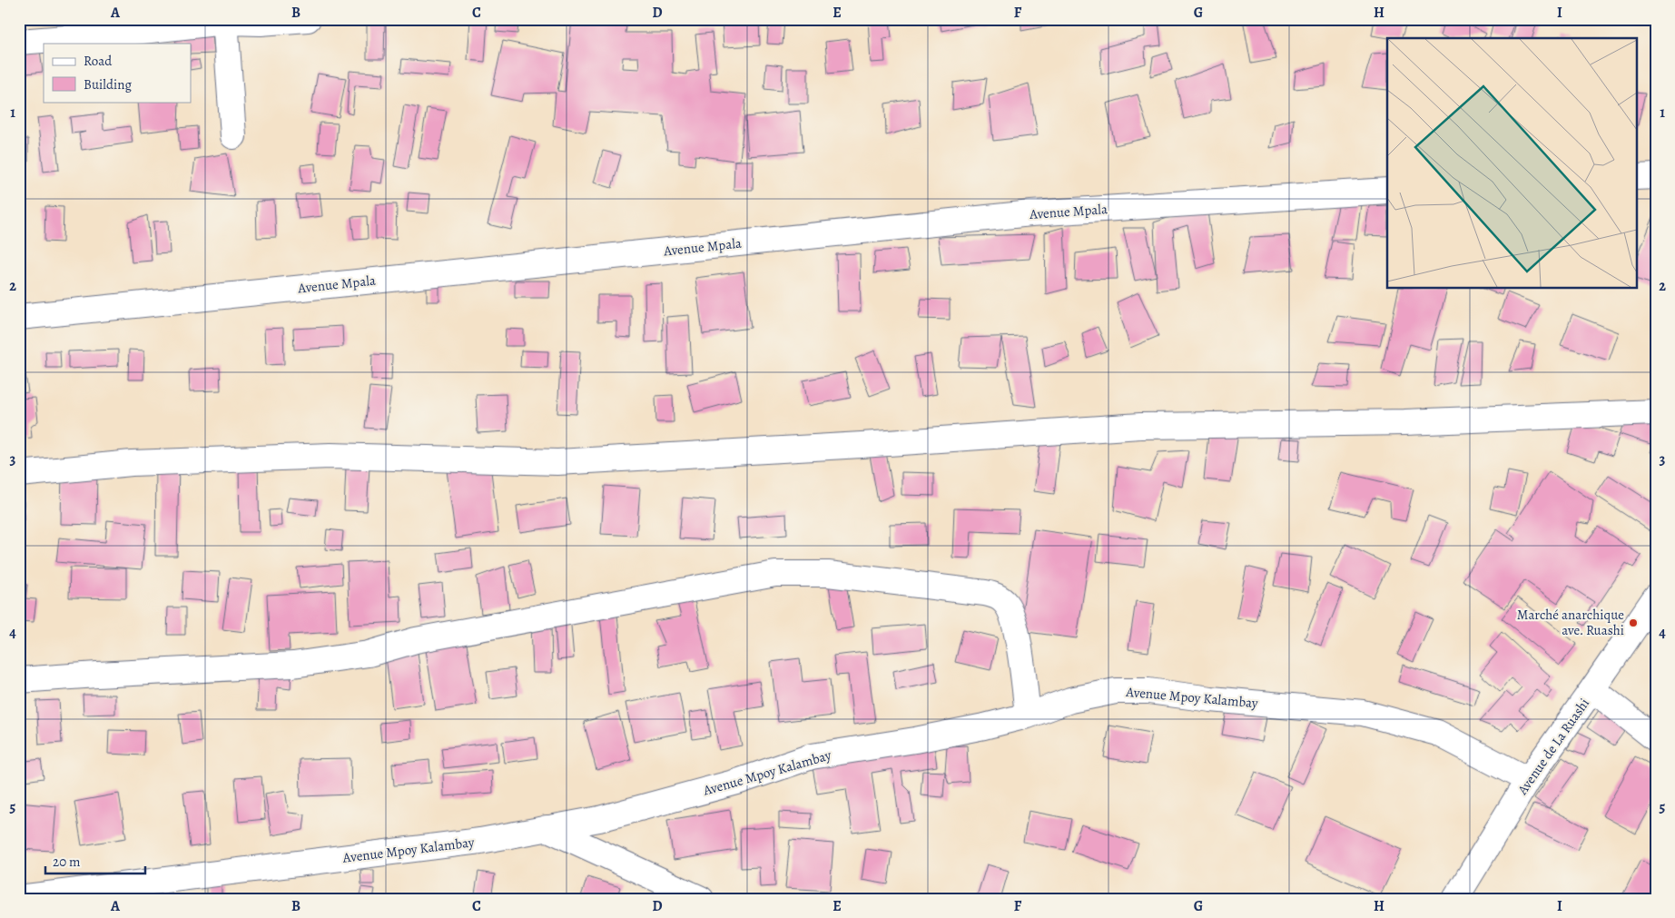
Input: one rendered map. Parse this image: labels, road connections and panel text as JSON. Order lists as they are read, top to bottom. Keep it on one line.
{"streets":{"street":["Avenue Mpala","Avenue Mpoy Kalambay","Avenue de La Ruashi"]},"crossings":[["Avenue Mpoy Kalambay","Avenue de La Ruashi"]],"places":["Marché anarchique ave. Ruashi"],"legend":["Road","Building"],"scale_bar":"20 m","grid":{"columns":["A","B","C","D","E","F","G","H","I"],"rows":["1","2","3","4","5"]}}
